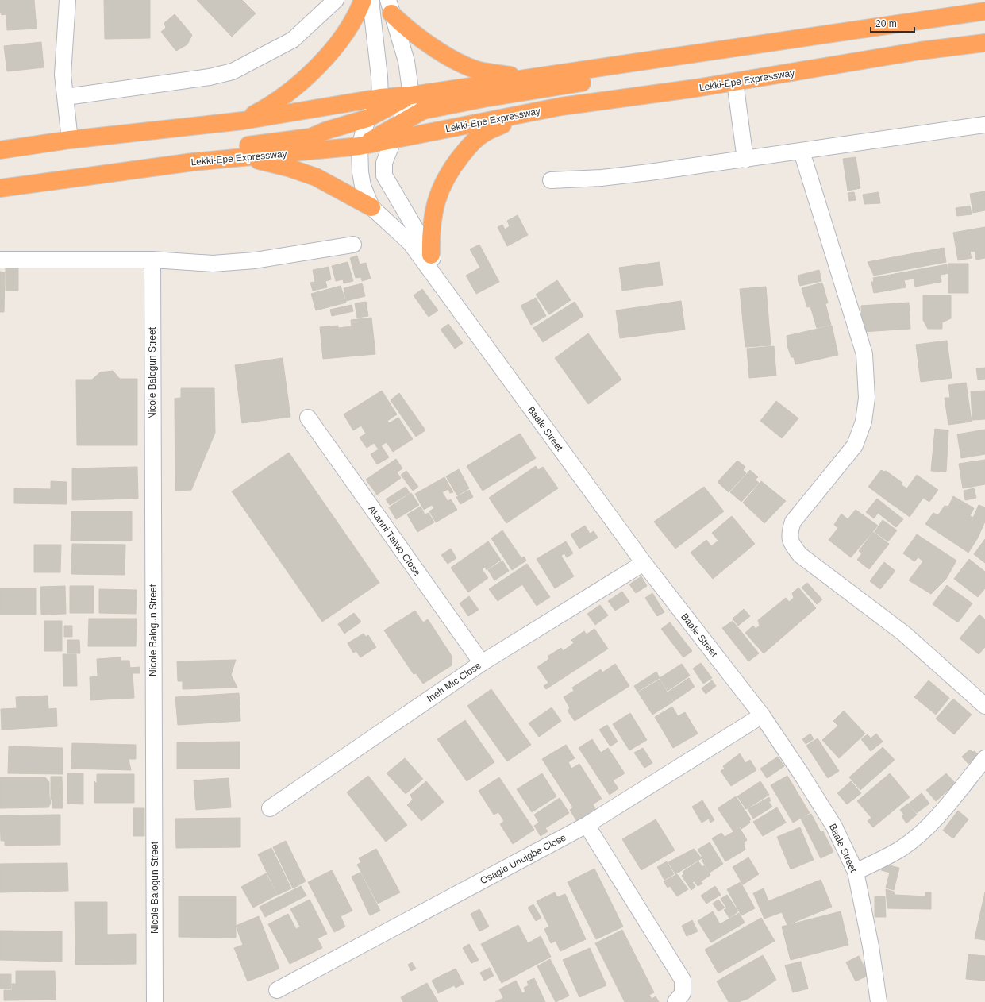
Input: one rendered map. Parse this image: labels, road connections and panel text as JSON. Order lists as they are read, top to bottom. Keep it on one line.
{"streets":{"highway":["Lekki-Epe Expressway"],"street":["Nicole Balogun Street","Baale Street","Akanni Taiwo Close","Ineh Mic Close","Osagie Unuigbe Close"]},"crossings":[["Baale Street","Ineh Mic Close"],["Baale Street","Osagie Unuigbe Close"],["Akanni Taiwo Close","Ineh Mic Close"]],"scale_bar":"20 m"}
